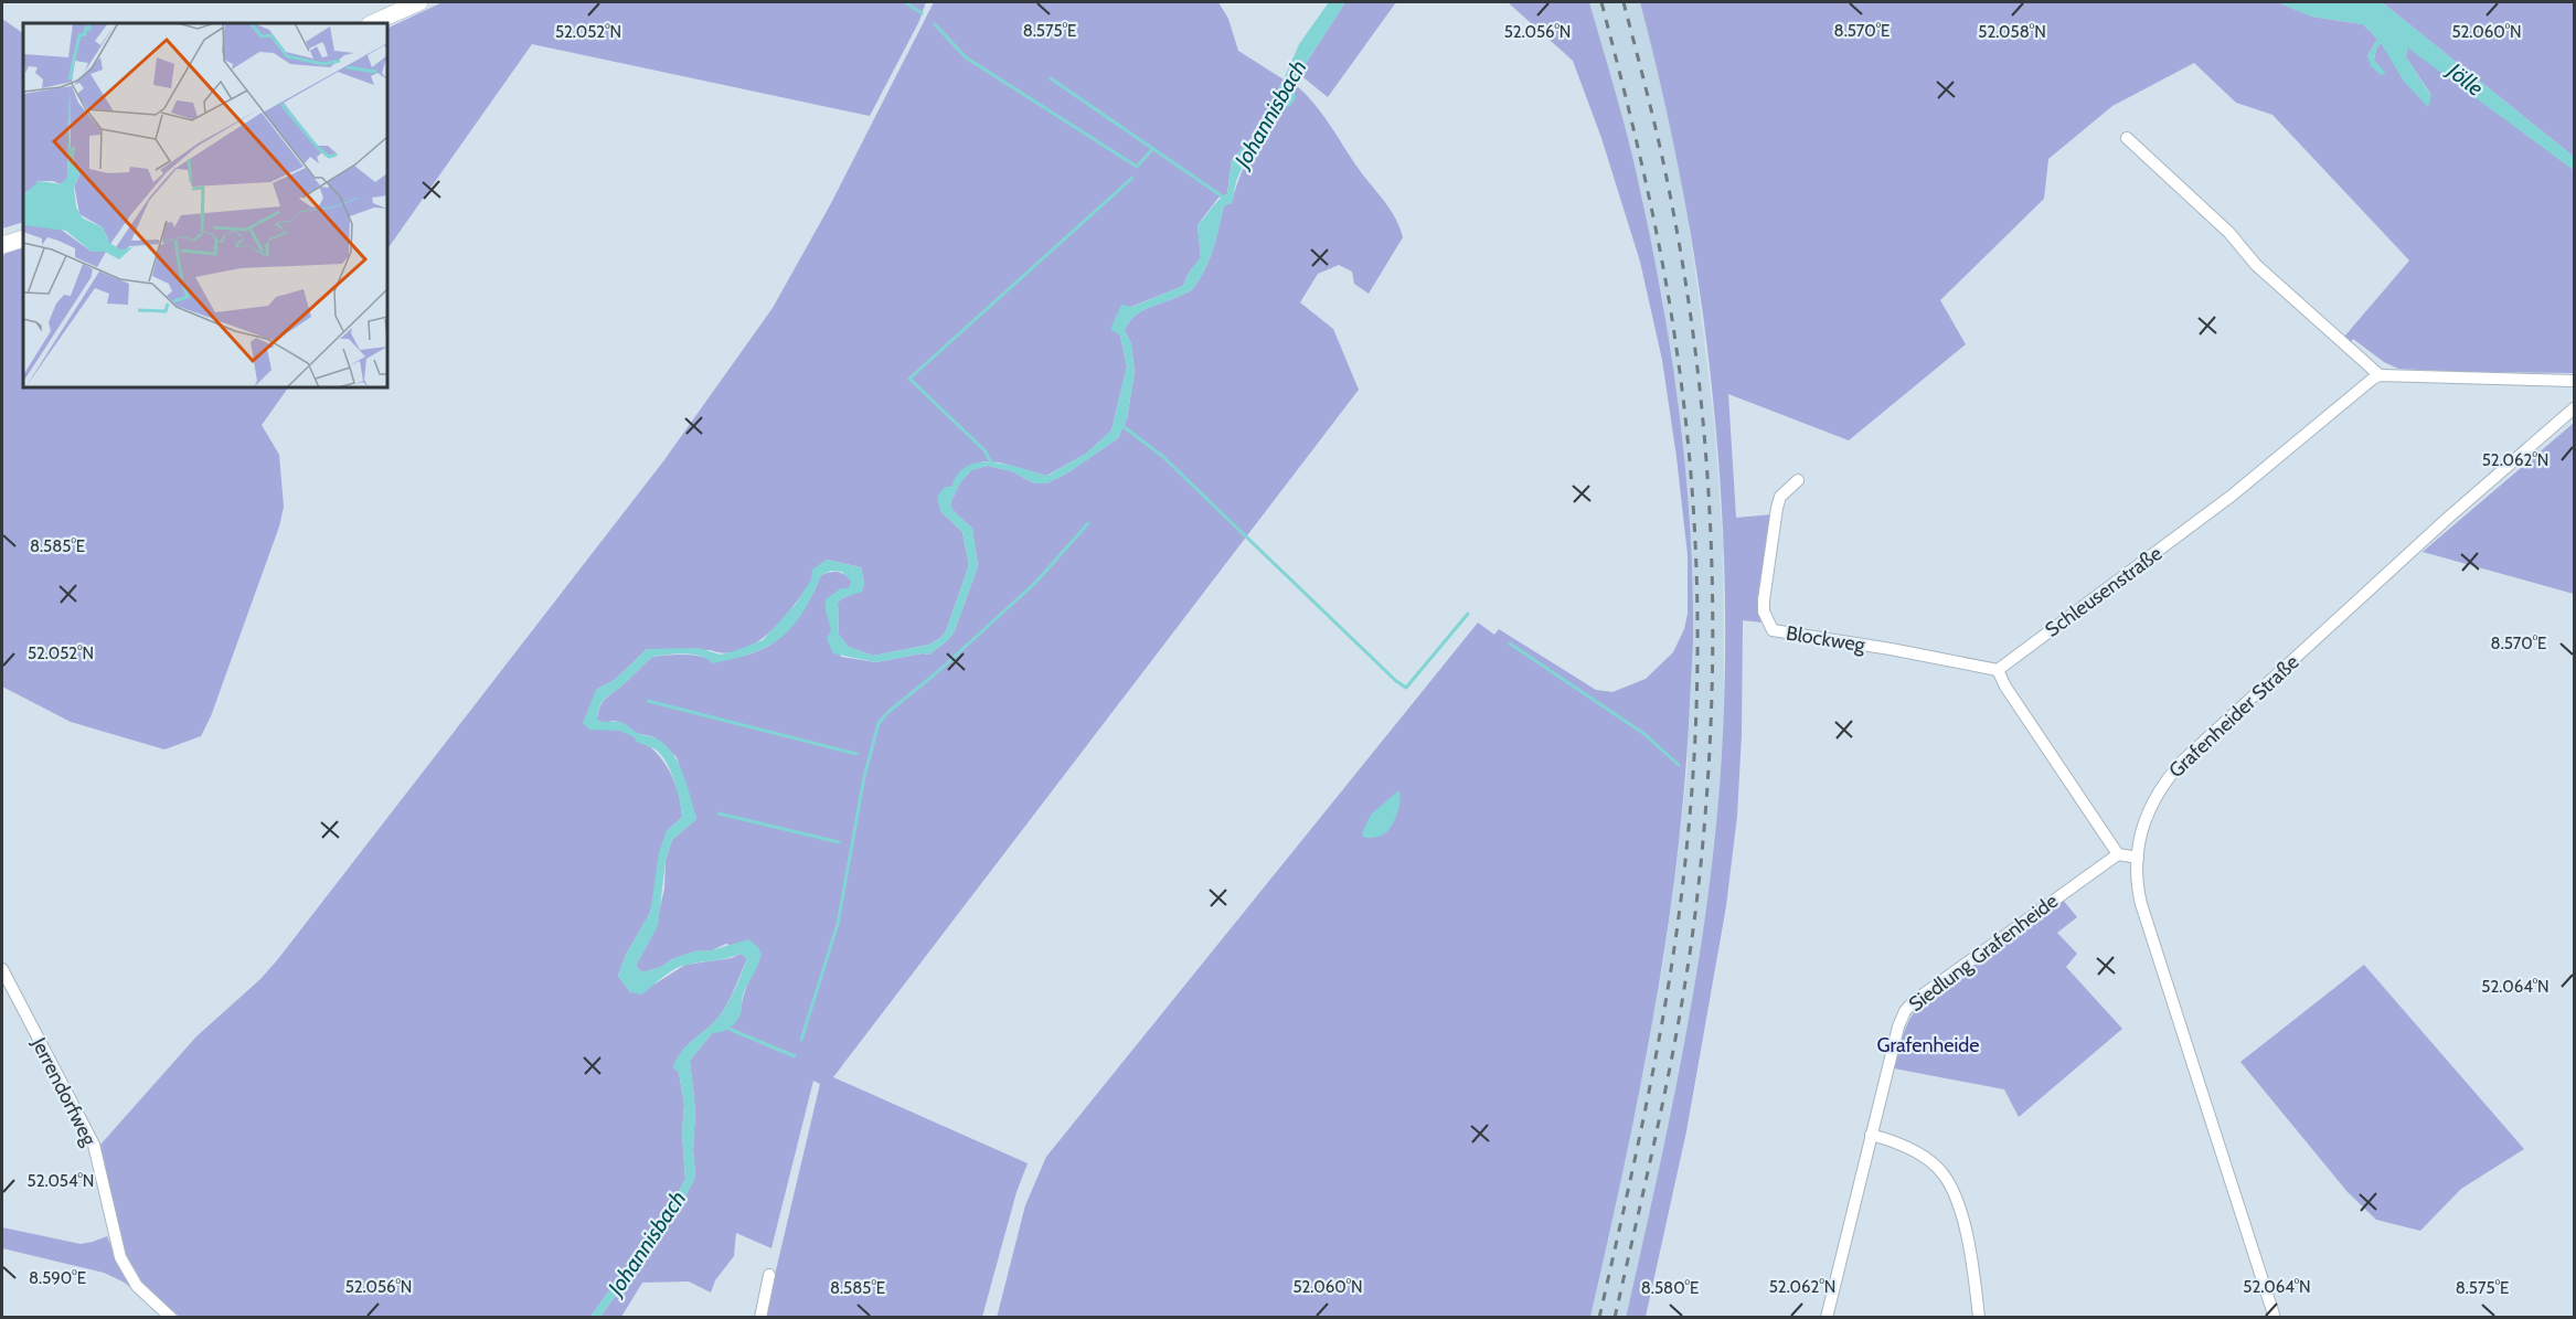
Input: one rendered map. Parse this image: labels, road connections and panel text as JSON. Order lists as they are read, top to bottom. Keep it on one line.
{"streets":{"street":["Schleusenstraße","Blockweg","Grafenheider Straße","Siedlung Grafenheide","Jerrendorfweg"]},"crossings":[["Schleusenstraße","Blockweg"]],"water":["Jölle","Johannisbach"],"parks":["Grafenheide"],"coordinates":["8.570°E","8.575°E","52.056°N","52.060°N","52.052°N","52.058°N","52.062°N","8.585°E","52.064°N","52.054°N","8.590°E","8.580°E"]}
